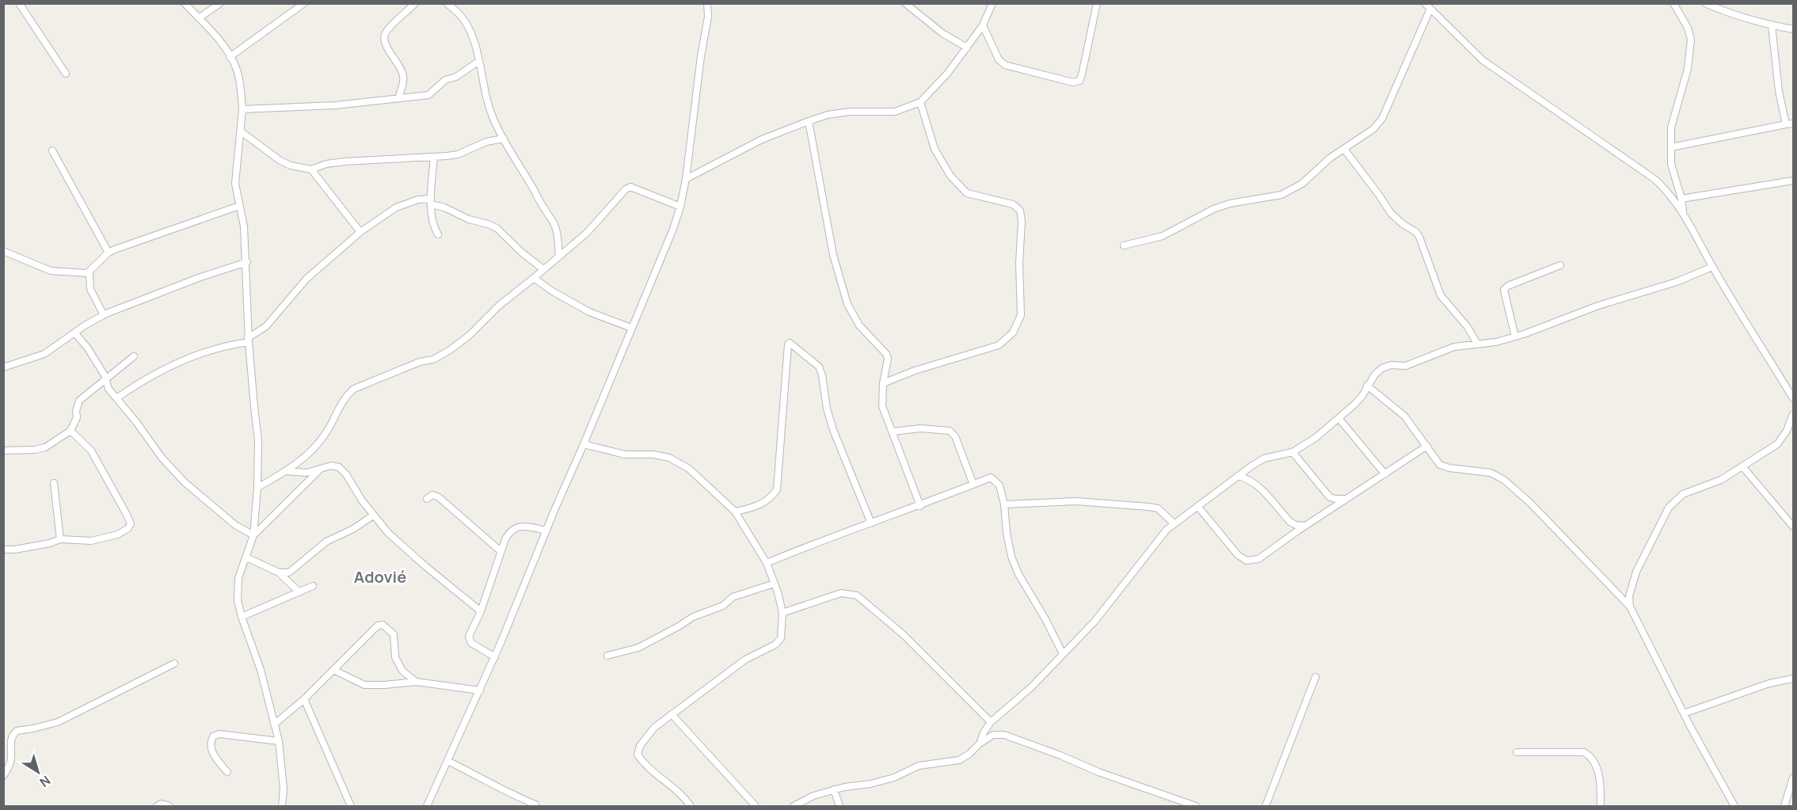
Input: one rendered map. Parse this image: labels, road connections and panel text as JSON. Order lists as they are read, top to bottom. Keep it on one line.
{"districts":["Adovié"],"north":"bottom right"}
